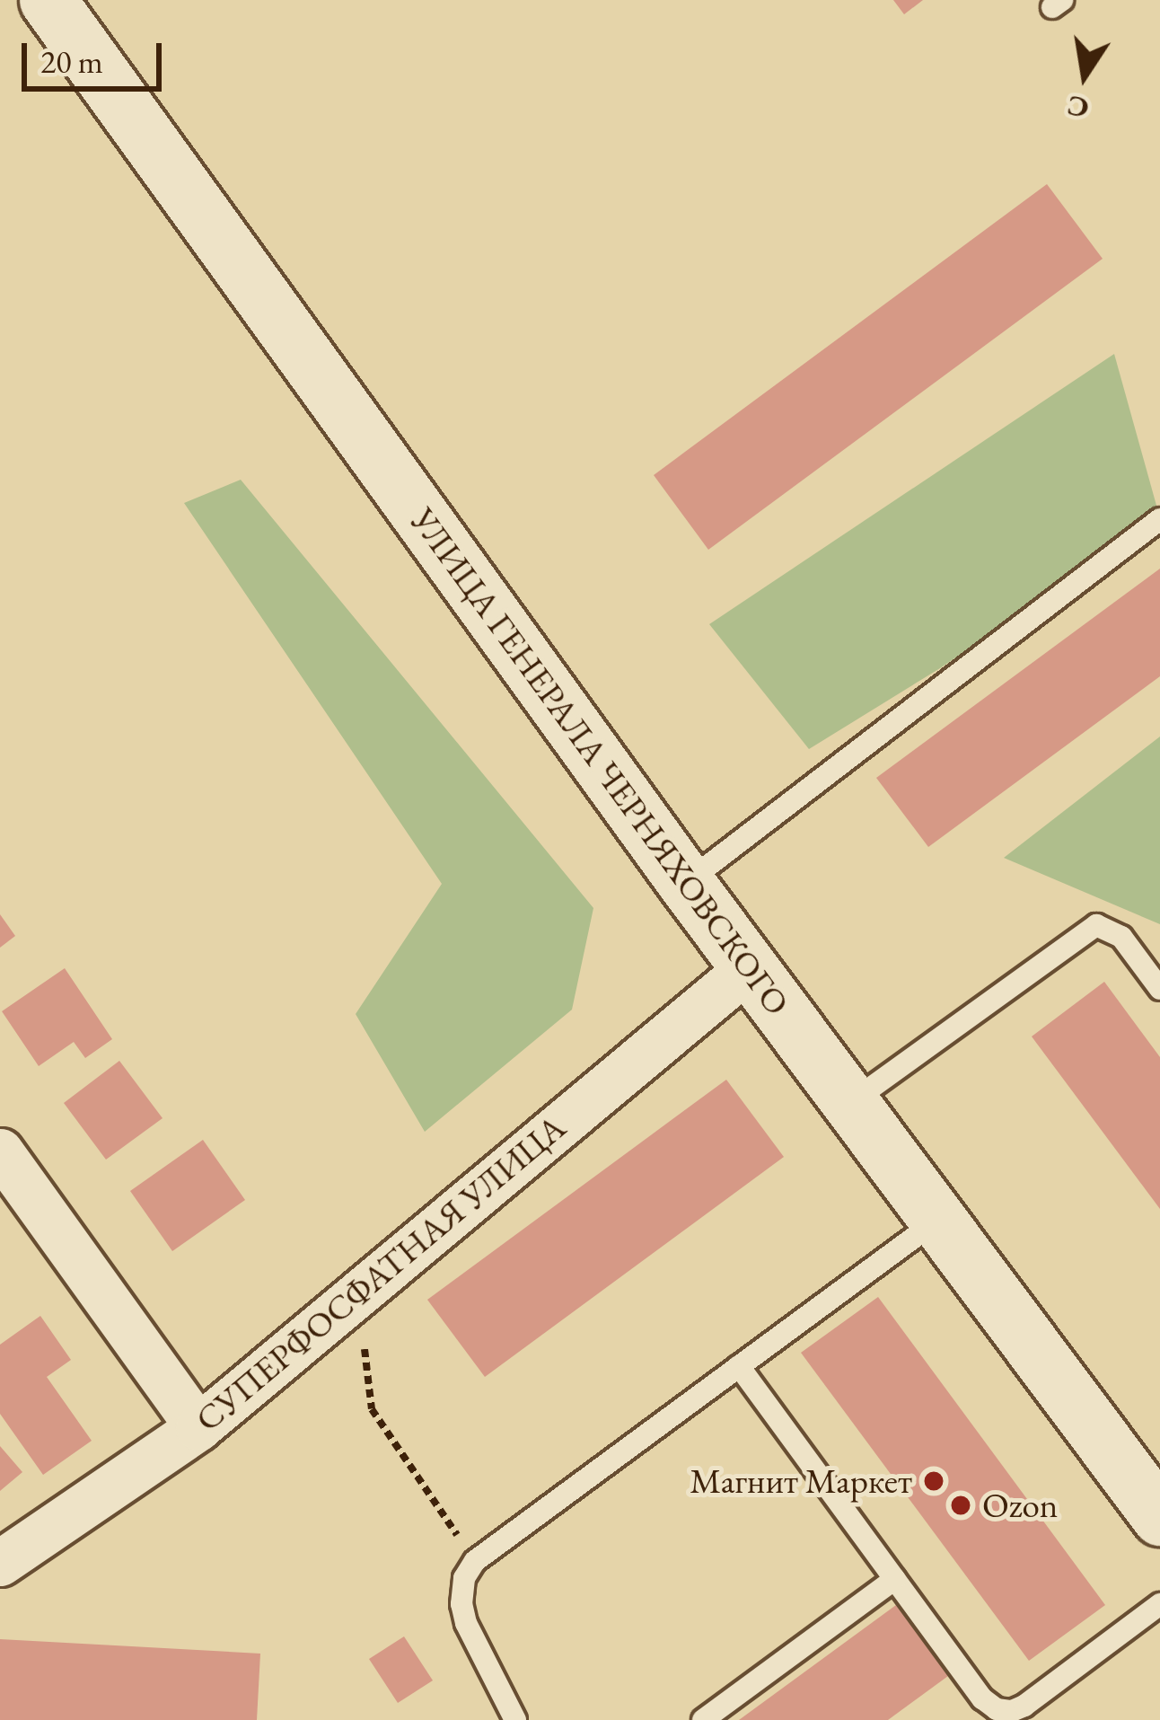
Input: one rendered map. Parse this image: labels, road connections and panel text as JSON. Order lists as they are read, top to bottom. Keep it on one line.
{"streets":{"street":["УЛИЦА ГЕНЕРАЛА ЧЕРНЯХОВСКОГО","СУПЕРФОСФАТНАЯ УЛИЦА"]},"crossings":[["УЛИЦА ГЕНЕРАЛА ЧЕРНЯХОВСКОГО","СУПЕРФОСФАТНАЯ УЛИЦА"]],"places":["Магнит Маркет","Ozon"],"scale_bar":"20 m","north":"bottom"}
